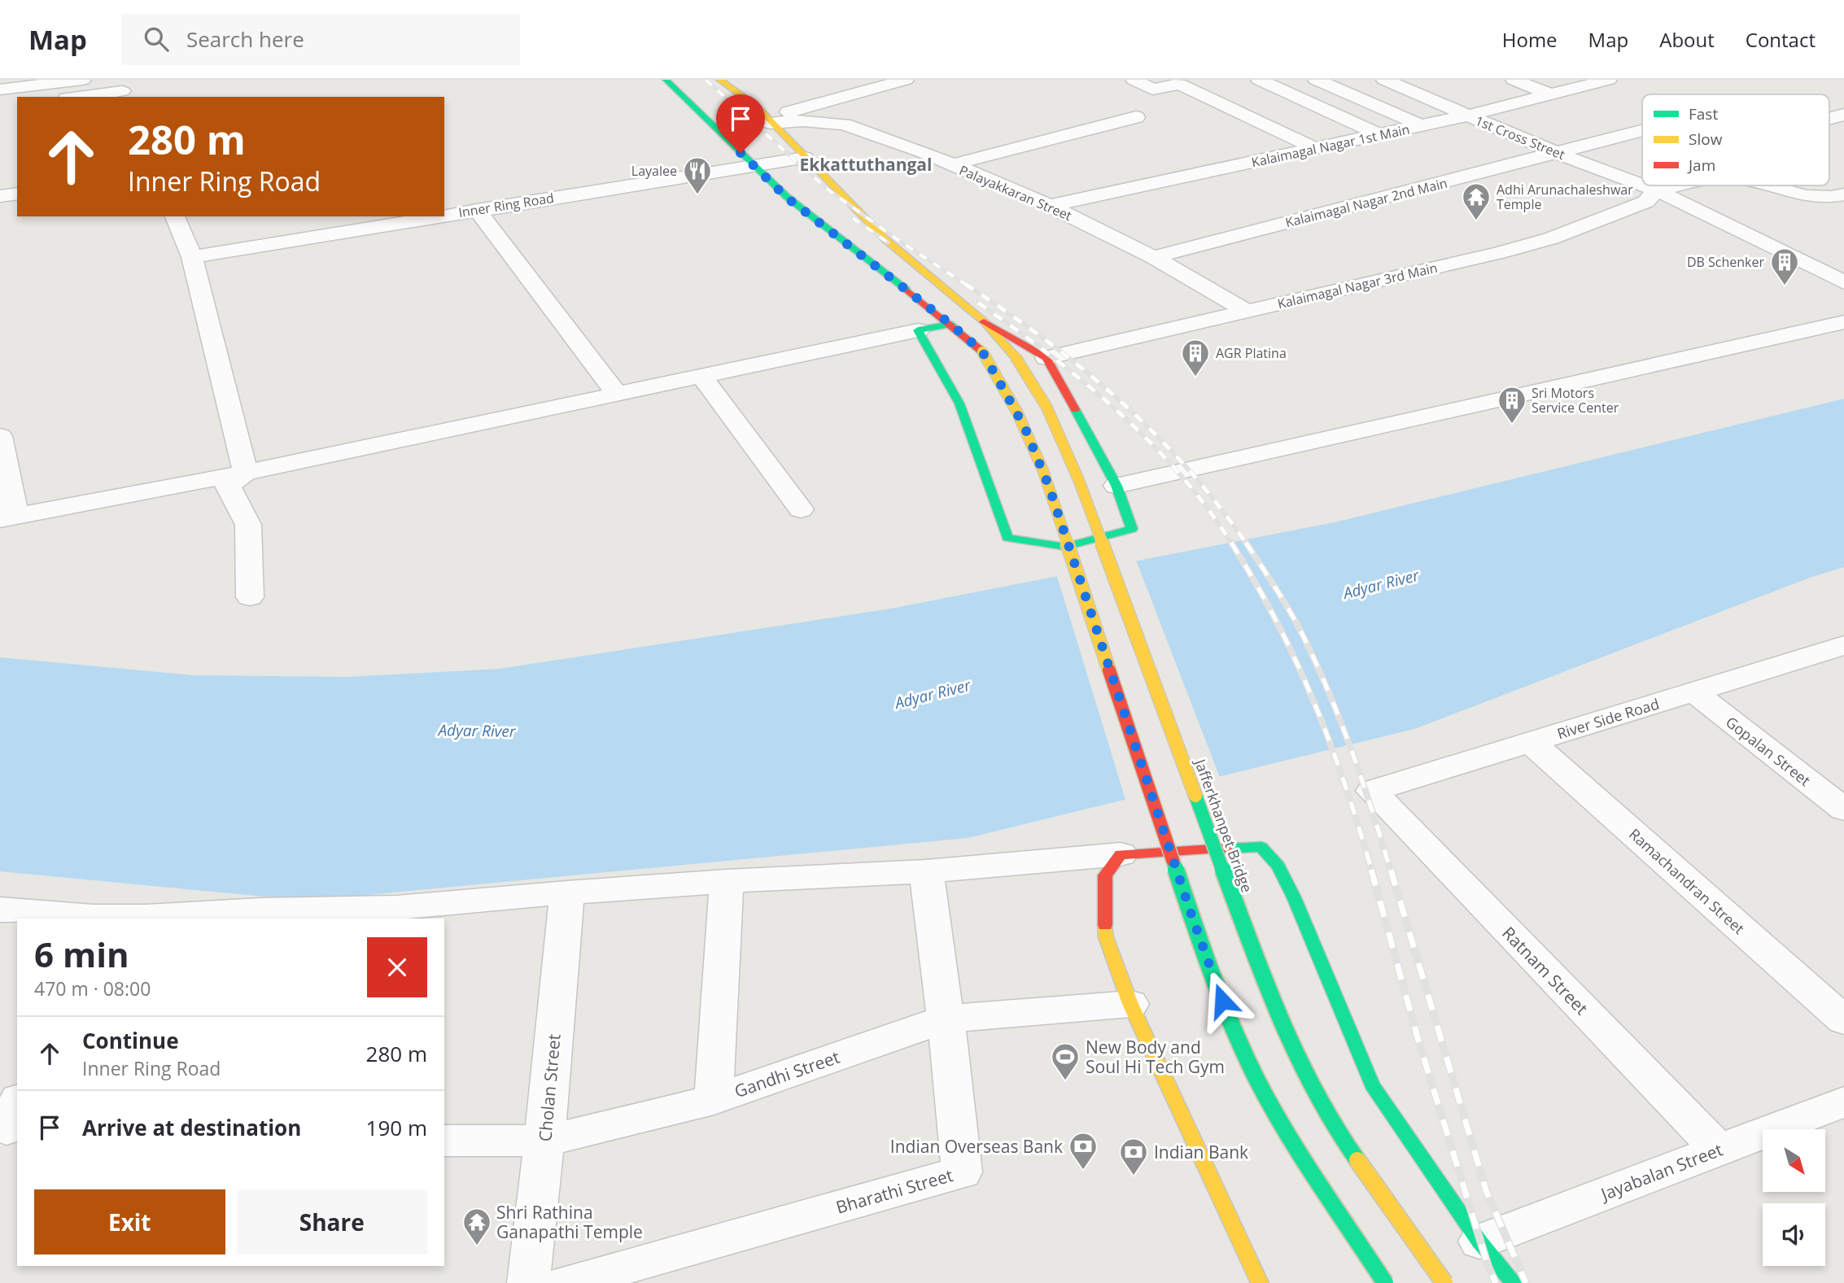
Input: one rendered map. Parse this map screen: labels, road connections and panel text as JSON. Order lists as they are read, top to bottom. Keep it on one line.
{"streets":{"main road":["Jafferkhanpet Bridge"],"street":["1st Cross Street","Kalaimagal Nagar 1st Main","Palayakkaran Street","Kalaimagal Nagar 2nd Main","Inner Ring Road","Kalaimagal Nagar 3rd Main","River Side Road","Gopalan Street","Ramachandran Street","Ratnam Street","Gandhi Street","Cholan Street","Jayabalan Street","Bharathi Street"]},"crossings":[["1st Cross Street","Kalaimagal Nagar 1st Main"],["1st Cross Street","Kalaimagal Nagar 2nd Main"],["1st Cross Street","Kalaimagal Nagar 3rd Main"],["Kalaimagal Nagar 1st Main","Palayakkaran Street"],["Palayakkaran Street","Kalaimagal Nagar 2nd Main"],["Palayakkaran Street","Kalaimagal Nagar 3rd Main"],["River Side Road","Gopalan Street"],["River Side Road","Ramachandran Street"],["River Side Road","Ratnam Street"],["Ratnam Street","Jayabalan Street"],["Gandhi Street","Cholan Street"],["Gandhi Street","Bharathi Street"]],"districts":["Ekkattuthangal"],"water":["Adyar River"],"places":{"restaurant":["Layalee"],"temple":["Adhi Arunachaleshwar Temple","Shri Rathina Ganapathi Temple"],"building":["DB Schenker","AGR Platina","Sri Motors Service Center"],"sports":["New Body and Soul Hi Tech Gym"],"bank":["Indian Overseas Bank","Indian Bank"]},"legend":["Fast","Slow","Jam"],"north":"bottom right","page":{"header":"Map","search":"Search here","nav":["Home","Map","About","Contact"],"turn":["280 m","Inner Ring Road"],"heading":["6 min","470 m · 08:00"],"list":[{"name":"Continue","note":"Inner Ring Road","value":"280 m"},{"name":"Arrive at destination","value":"190 m"}],"buttons":["Exit","Share"]}}
